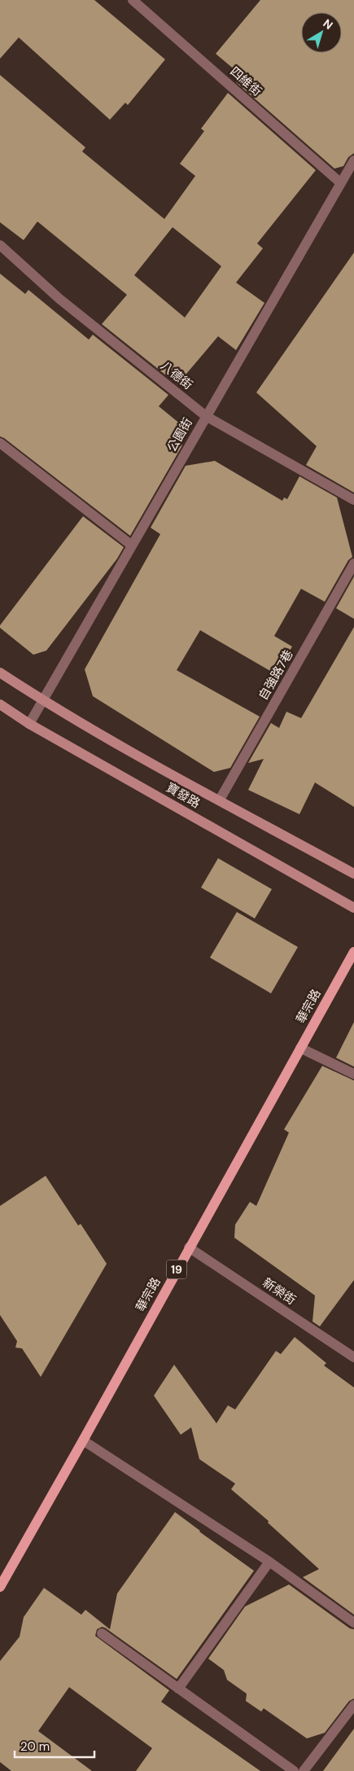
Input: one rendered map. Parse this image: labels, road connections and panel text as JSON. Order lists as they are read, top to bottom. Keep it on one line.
{"streets":{"main road":["寶發路","華宗路","19"],"street":["四維街","八德街","公園街","自強路7巷","新榮街"]},"crossings":[["四維街","公園街"],["八德街","公園街"],["公園街","寶發路"],["自強路7巷","寶發路"],["華宗路","新榮街"]],"scale_bar":"20 m","north":"top right"}
